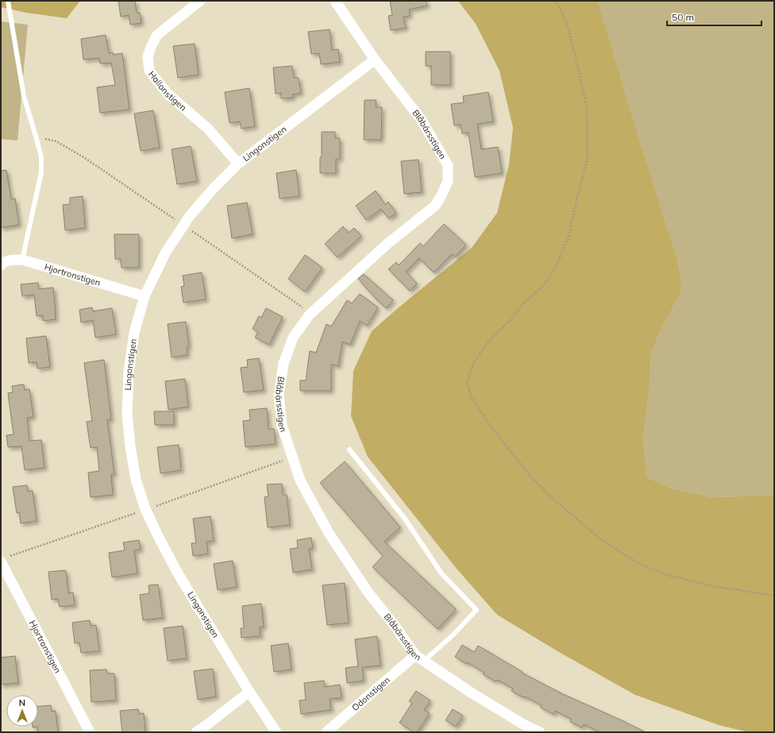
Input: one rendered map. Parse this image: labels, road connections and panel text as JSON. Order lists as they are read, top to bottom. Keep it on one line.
{"streets":{"street":["Hallonstigen","Blåbärsstigen","Lingonstigen","Hjortronstigen","Odonstigen"]},"crossings":[["Hallonstigen","Lingonstigen"],["Blåbärsstigen","Lingonstigen"],["Blåbärsstigen","Odonstigen"],["Lingonstigen","Hjortronstigen"]],"scale_bar":"50 m","north":"top"}
